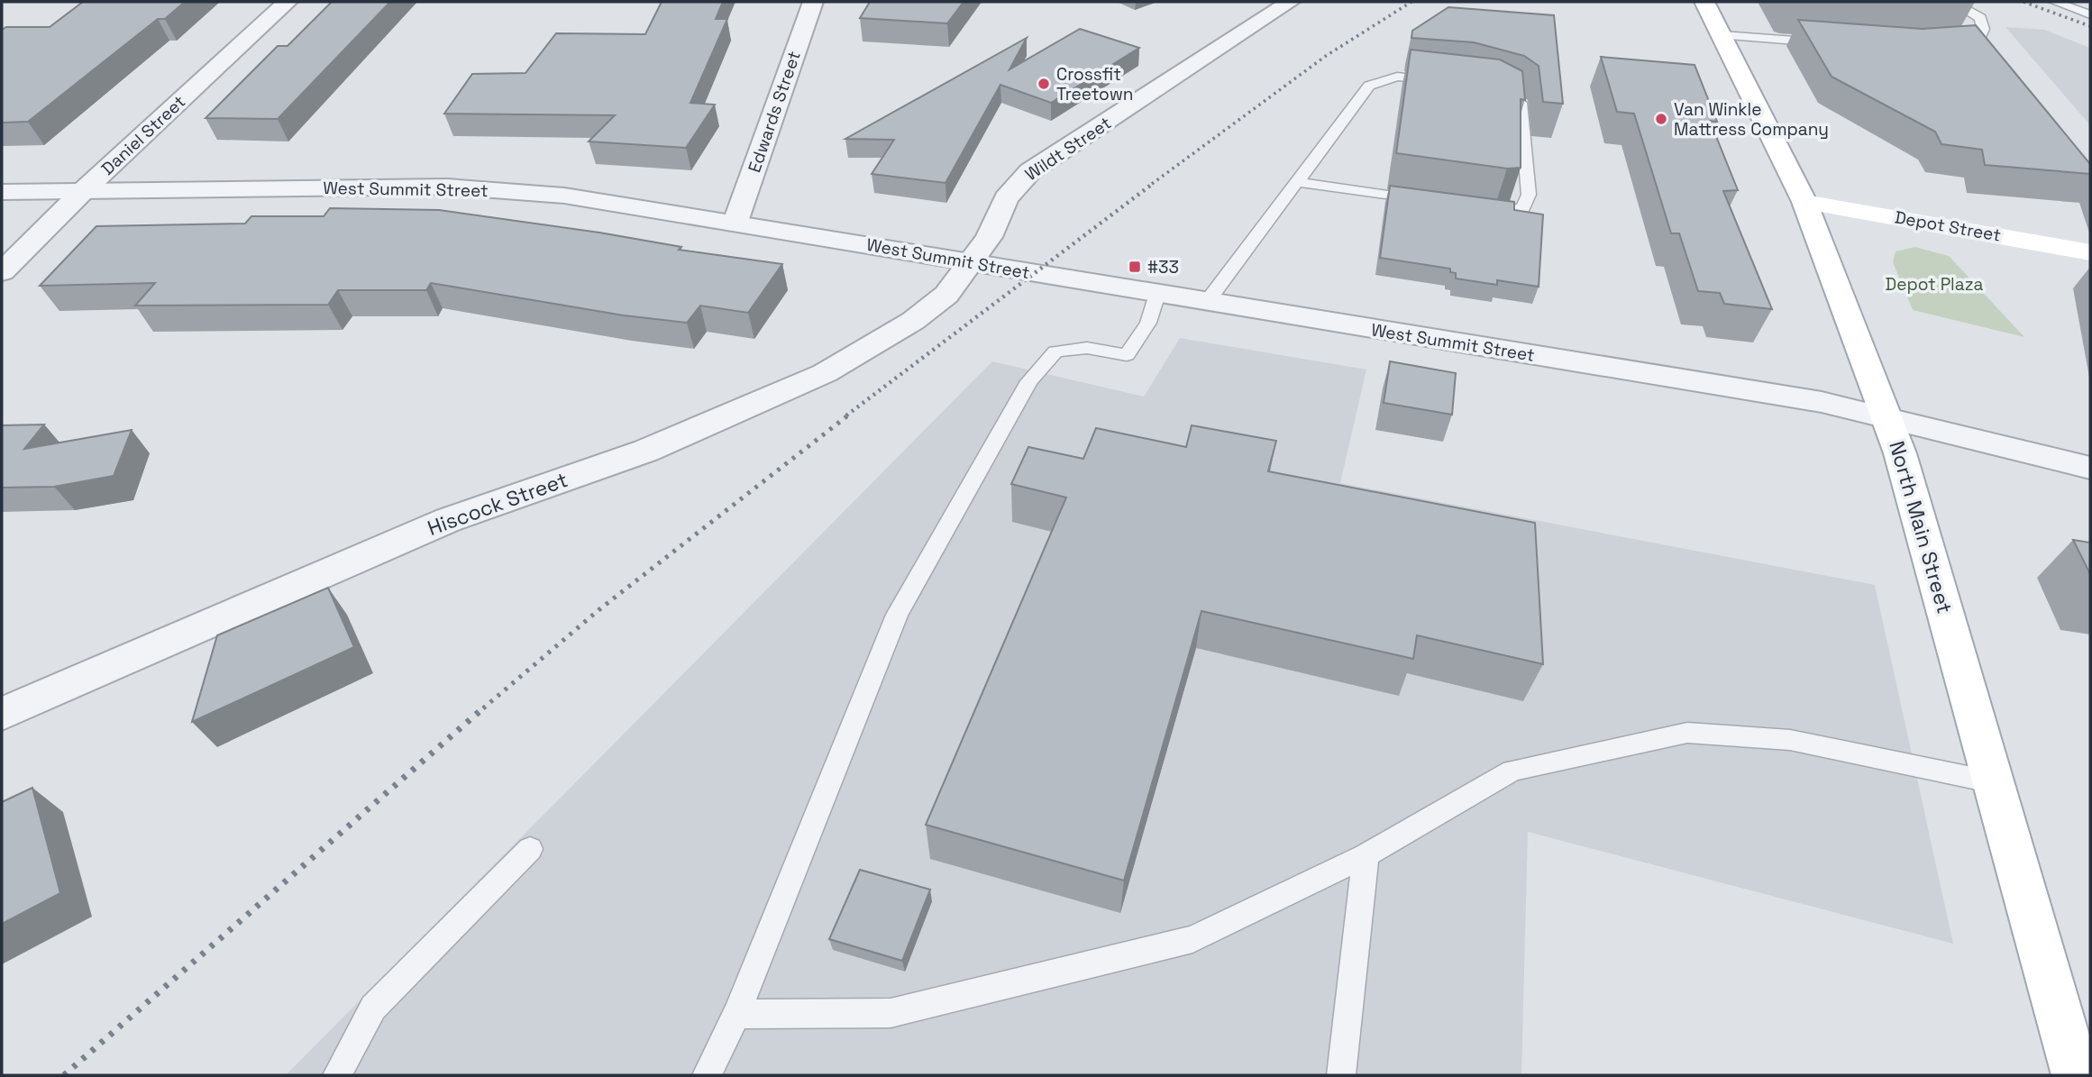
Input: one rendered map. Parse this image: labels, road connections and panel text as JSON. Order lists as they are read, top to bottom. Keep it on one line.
{"streets":{"main road":["Depot Street","North Main Street"],"street":["Edwards Street","Daniel Street","Wildt Street","West Summit Street","Hiscock Street"]},"crossings":[["Edwards Street","West Summit Street"],["Daniel Street","West Summit Street"],["Wildt Street","West Summit Street"],["Wildt Street","Hiscock Street"],["West Summit Street","Hiscock Street"],["West Summit Street","North Main Street"],["Depot Street","North Main Street"]],"parks":["Depot Plaza"],"places":{"other":["Crossfit Treetown","Van Winkle Mattress Company"],"transit":["#33"]}}
